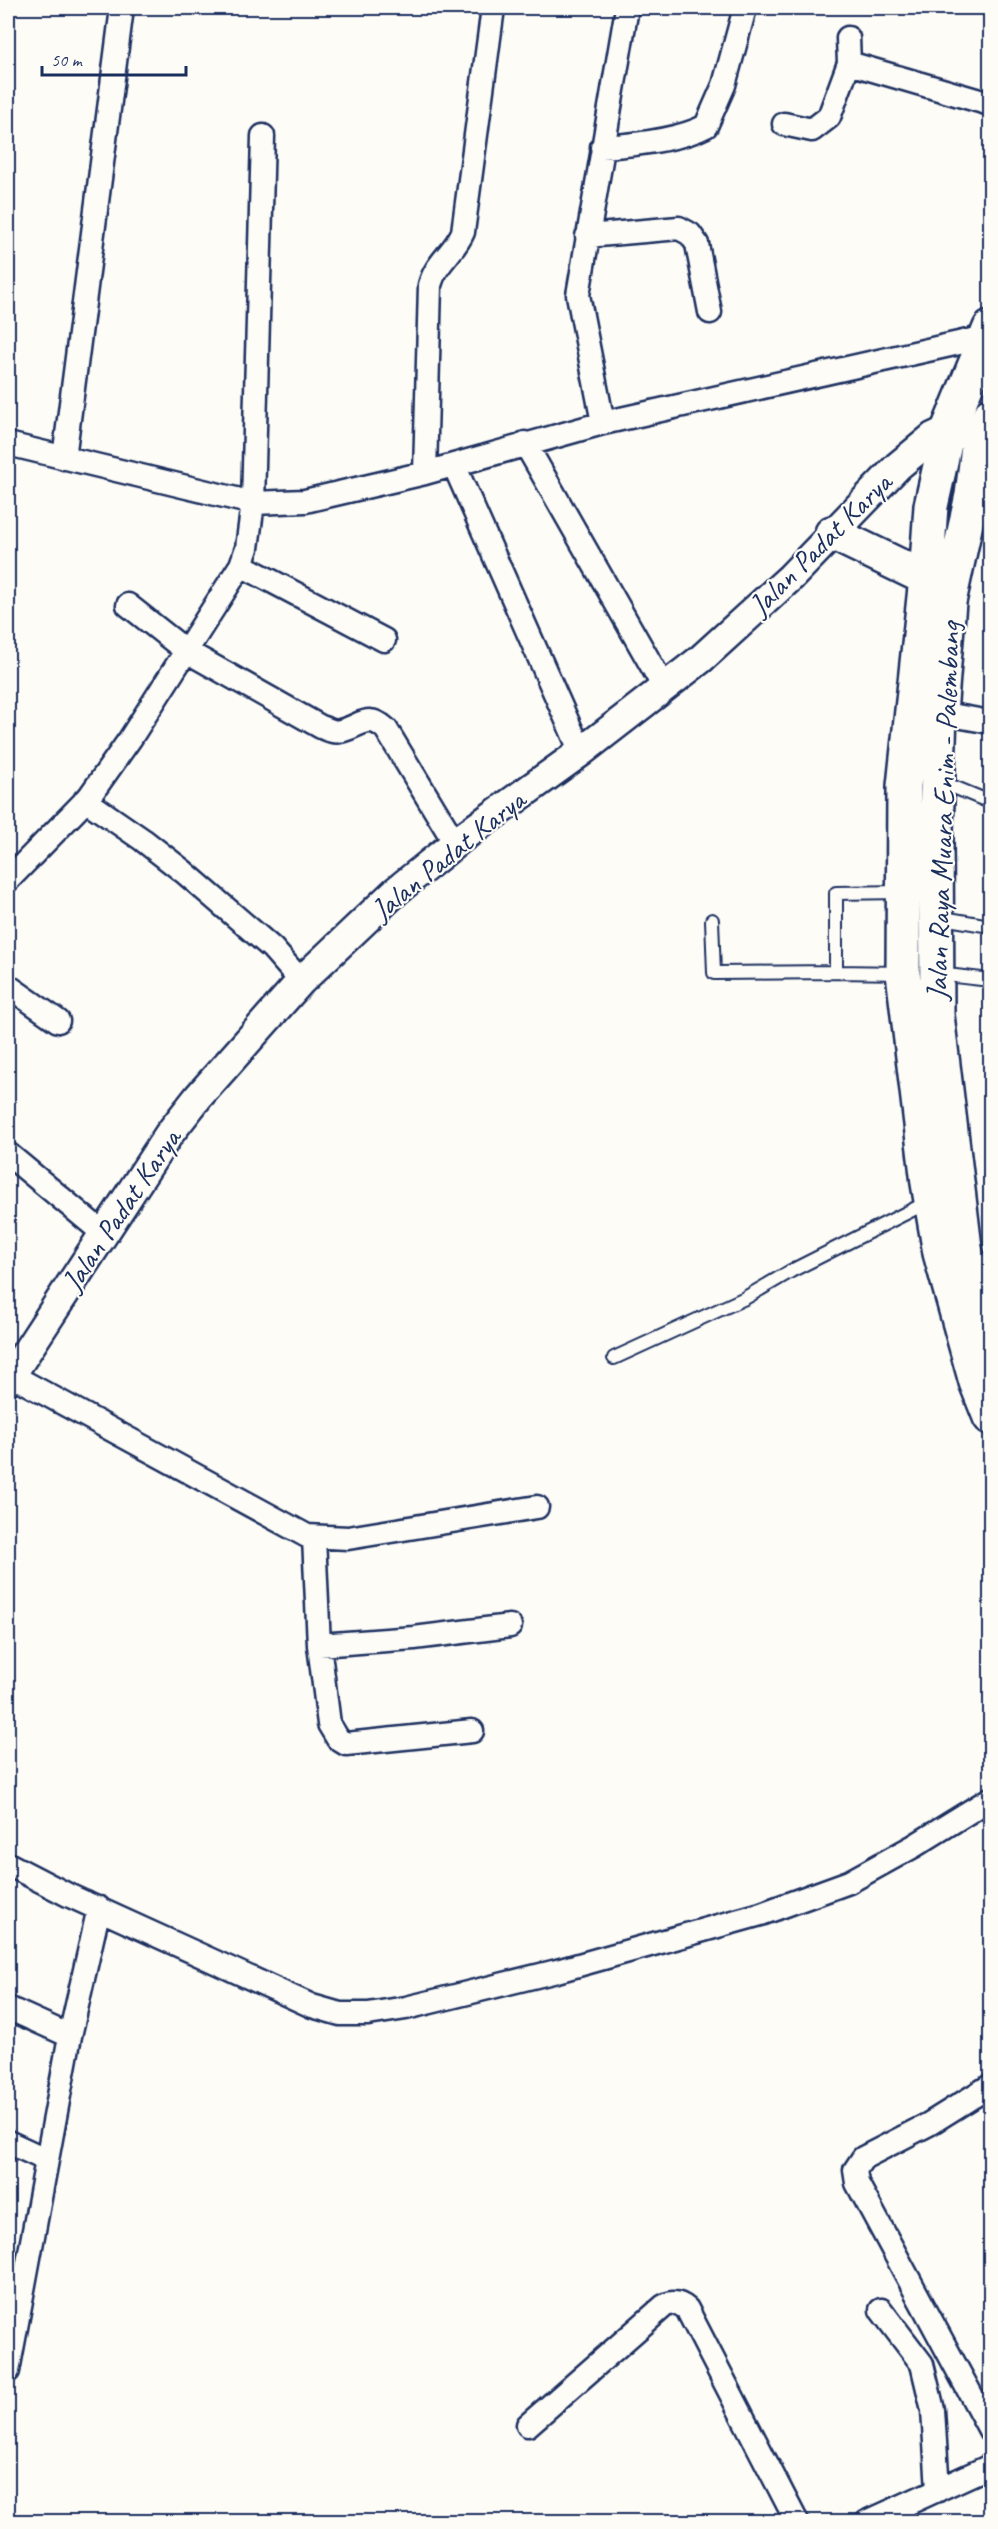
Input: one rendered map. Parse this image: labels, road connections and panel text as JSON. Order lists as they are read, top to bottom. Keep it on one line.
{"streets":{"main road":["Jalan Raya Muara Enim - Palembang"],"street":["Jalan Padat Karya"]},"crossings":[["Jalan Padat Karya","Jalan Raya Muara Enim - Palembang"]],"scale_bar":"50 m"}
